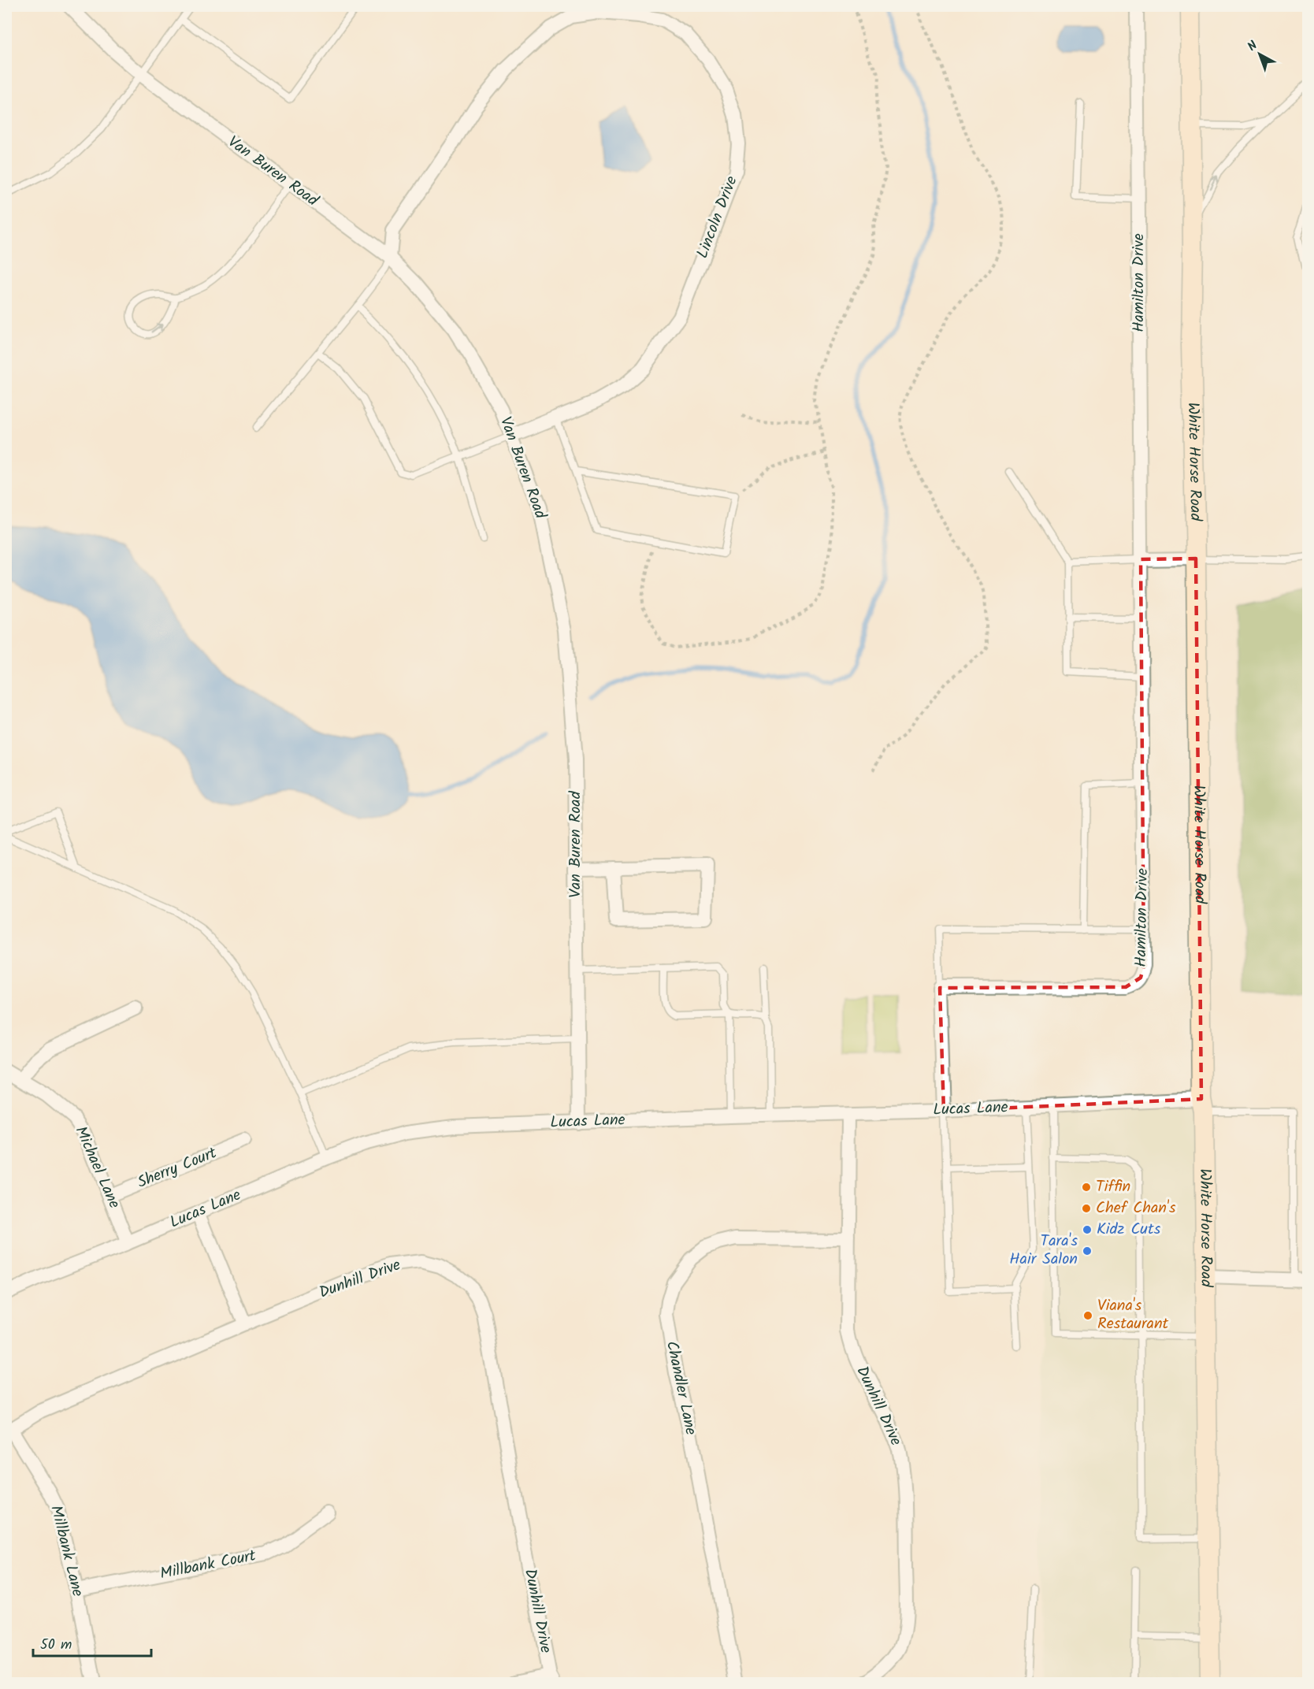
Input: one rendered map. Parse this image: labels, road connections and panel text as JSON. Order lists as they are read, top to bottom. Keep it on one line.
{"streets":{"main road":["White Horse Road"],"street":["Van Buren Road","Lincoln Drive","Hamilton Drive","Lucas Lane","Michael Lane","Sherry Court","Dunhill Drive","Chandler Lane","Millbank Lane","Millbank Court"]},"crossings":[["Van Buren Road","Lincoln Drive"],["Van Buren Road","Lucas Lane"],["White Horse Road","Lucas Lane"],["Lucas Lane","Michael Lane"],["Lucas Lane","Dunhill Drive"],["Michael Lane","Sherry Court"],["Dunhill Drive","Chandler Lane"],["Dunhill Drive","Millbank Lane"],["Millbank Lane","Millbank Court"]],"places":["Tiffin","Chef Chan's","Kidz Cuts","Tara's Hair Salon","Viana's Restaurant"],"scale_bar":"50 m","north":"top left"}
